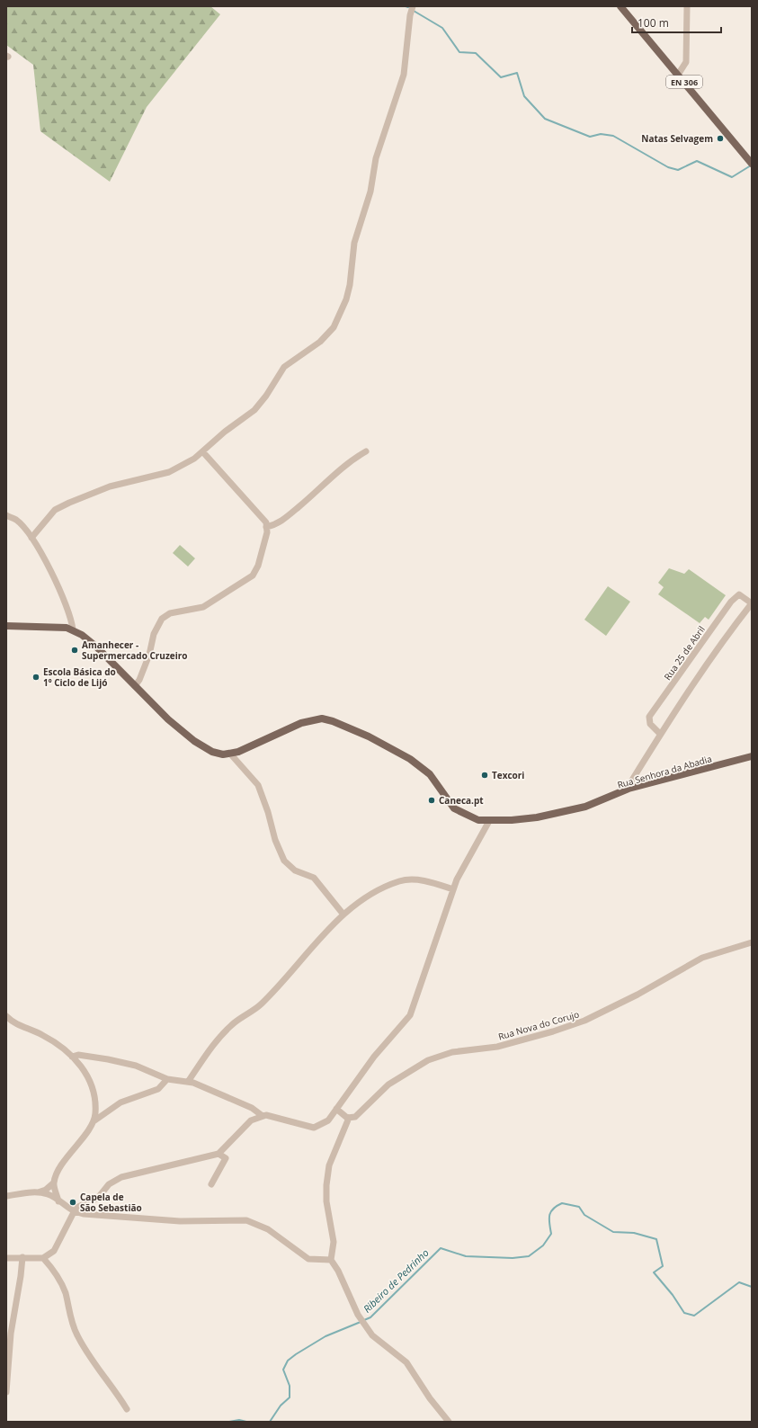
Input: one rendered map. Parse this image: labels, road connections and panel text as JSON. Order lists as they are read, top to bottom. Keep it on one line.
{"streets":{"main road":["EN 306","Rua Senhora da Abadia"],"street":["Rua 25 de Abril","Rua Nova do Corujo"]},"crossings":[["Rua 25 de Abril","Rua Senhora da Abadia"]],"water":["Ribeiro de Pedrinho"],"places":["Natas Selvagem","Amanhecer - Supermercado Cruzeiro","Escola Básica do 1º Ciclo de Lijó","Texcori","Caneca.pt","Capela de São Sebastião"],"scale_bar":"100 m"}
